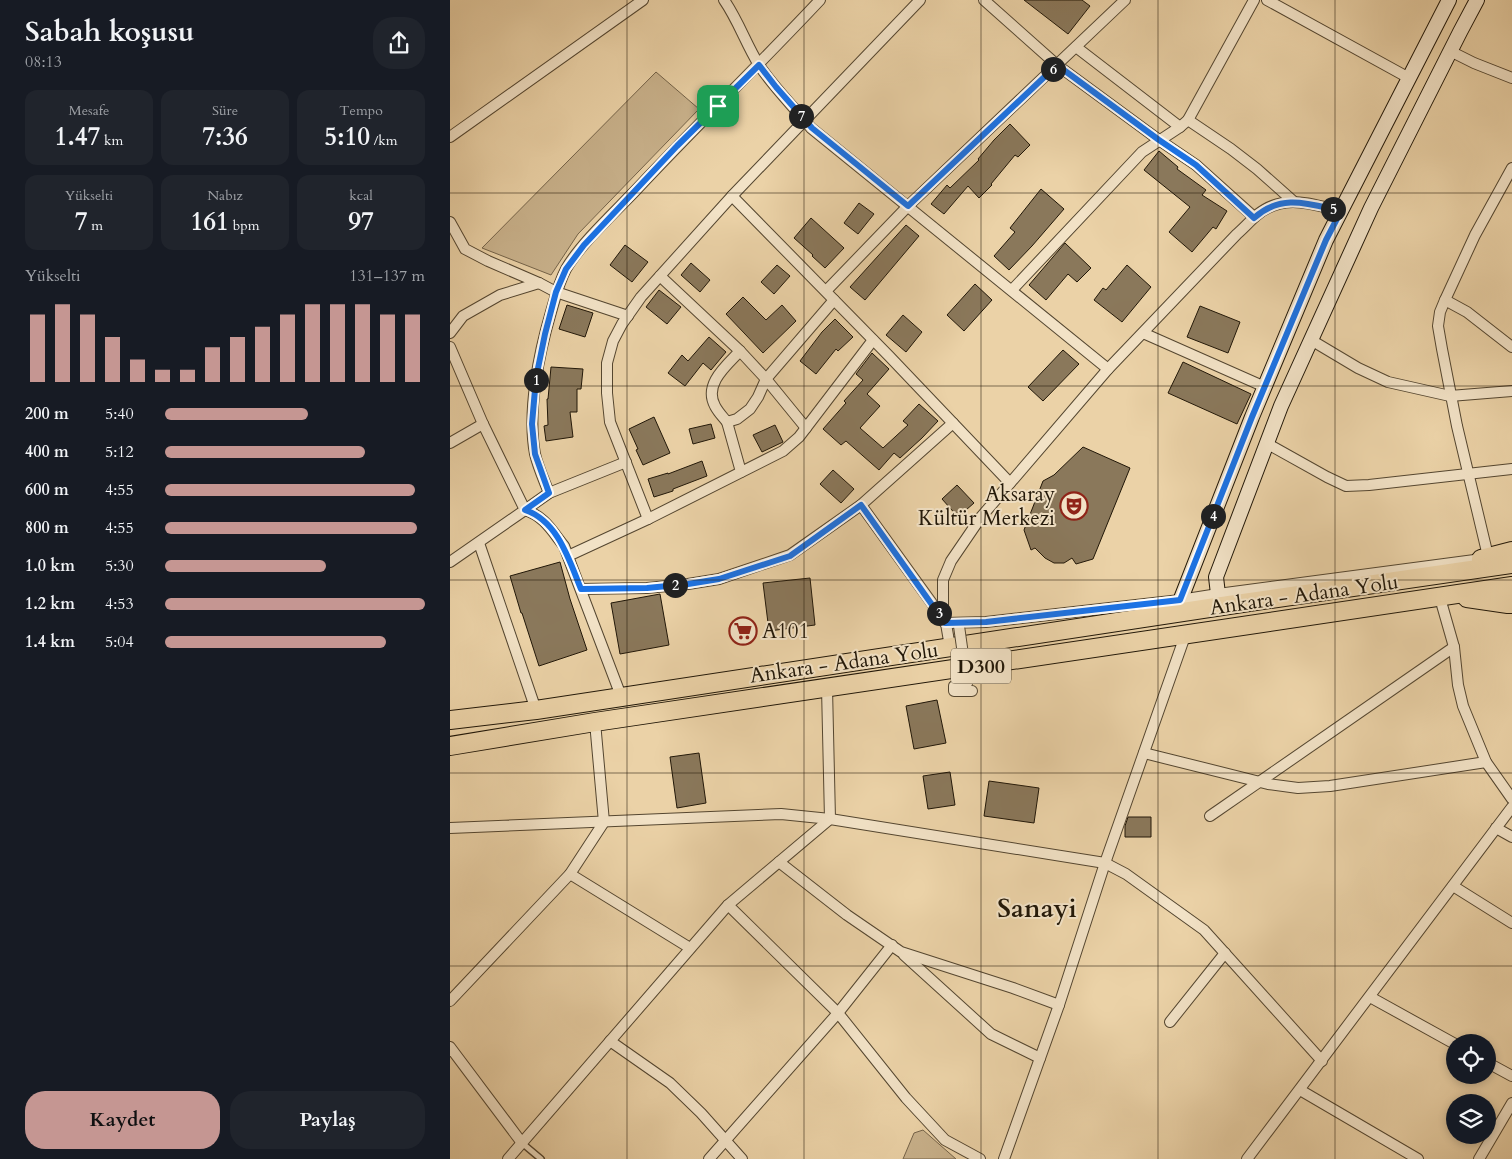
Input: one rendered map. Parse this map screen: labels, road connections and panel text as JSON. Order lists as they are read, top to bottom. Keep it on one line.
{"streets":{"highway":["Ankara - Adana Yolu","D300"]},"districts":["Sanayi"],"places":{"theatre":["Aksaray Kültür Merkezi"],"supermarket":["A101"]},"page":{"heading":["Sabah koşusu","08:13"],"pins":["6","7","5","1","4","2","3"],"stats":[["Mesafe","1.47 km"],["Süre","7:36"],["Tempo","5:10 /km"],["Yükselti","7 m"],["Nabız","161 bpm"],["kcal","97"]],"chart":["Yükselti","131–137 m"],"list":[{"name":"200 m","note":"5:40"},{"name":"400 m","note":"5:12"},{"name":"600 m","note":"4:55"},{"name":"800 m","note":"4:55"},{"name":"1.0 km","note":"5:30"},{"name":"1.2 km","note":"4:53"},{"name":"1.4 km","note":"5:04"}],"buttons":["Kaydet","Paylaş"]}}
